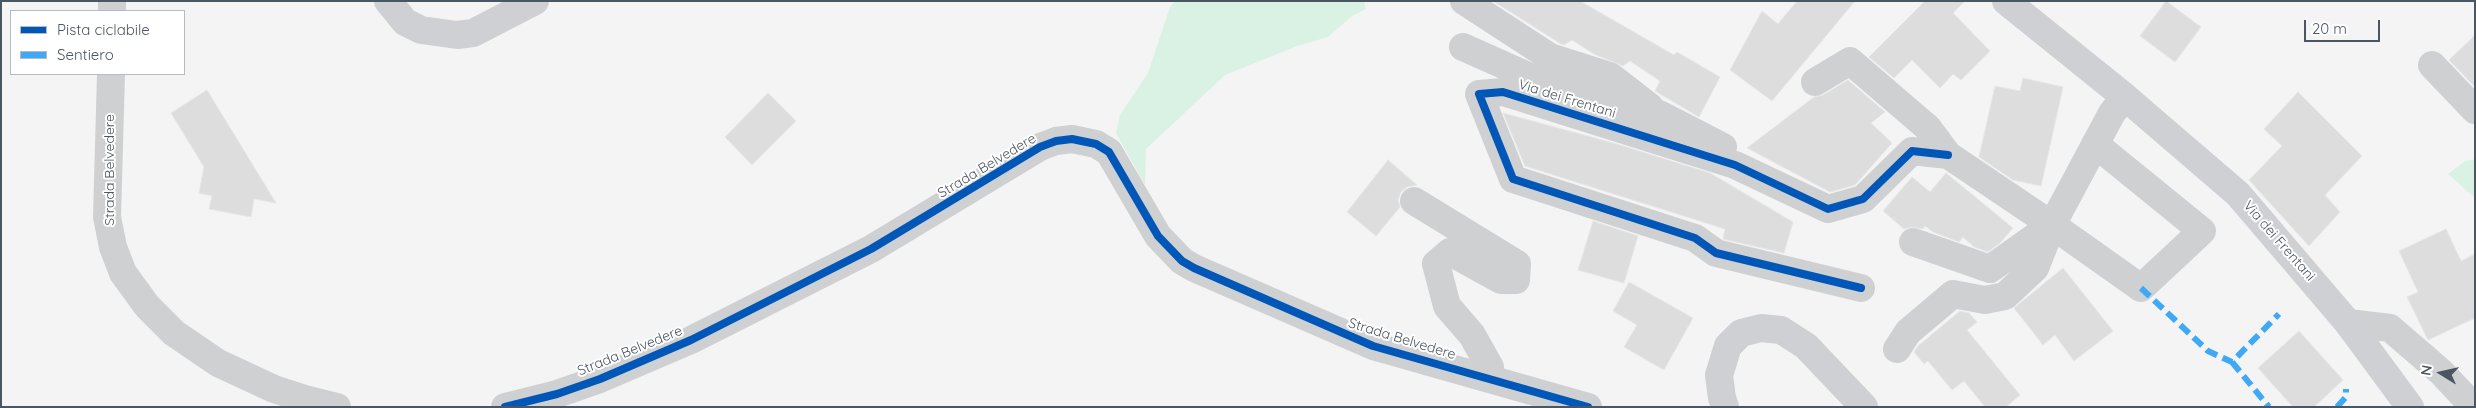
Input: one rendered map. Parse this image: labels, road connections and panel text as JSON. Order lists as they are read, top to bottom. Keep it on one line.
{"streets":{"main road":["Via dei Frentani"],"street":["Strada Belvedere"]},"legend":["Pista ciclabile","Sentiero"],"scale_bar":"20 m","north":"left"}
